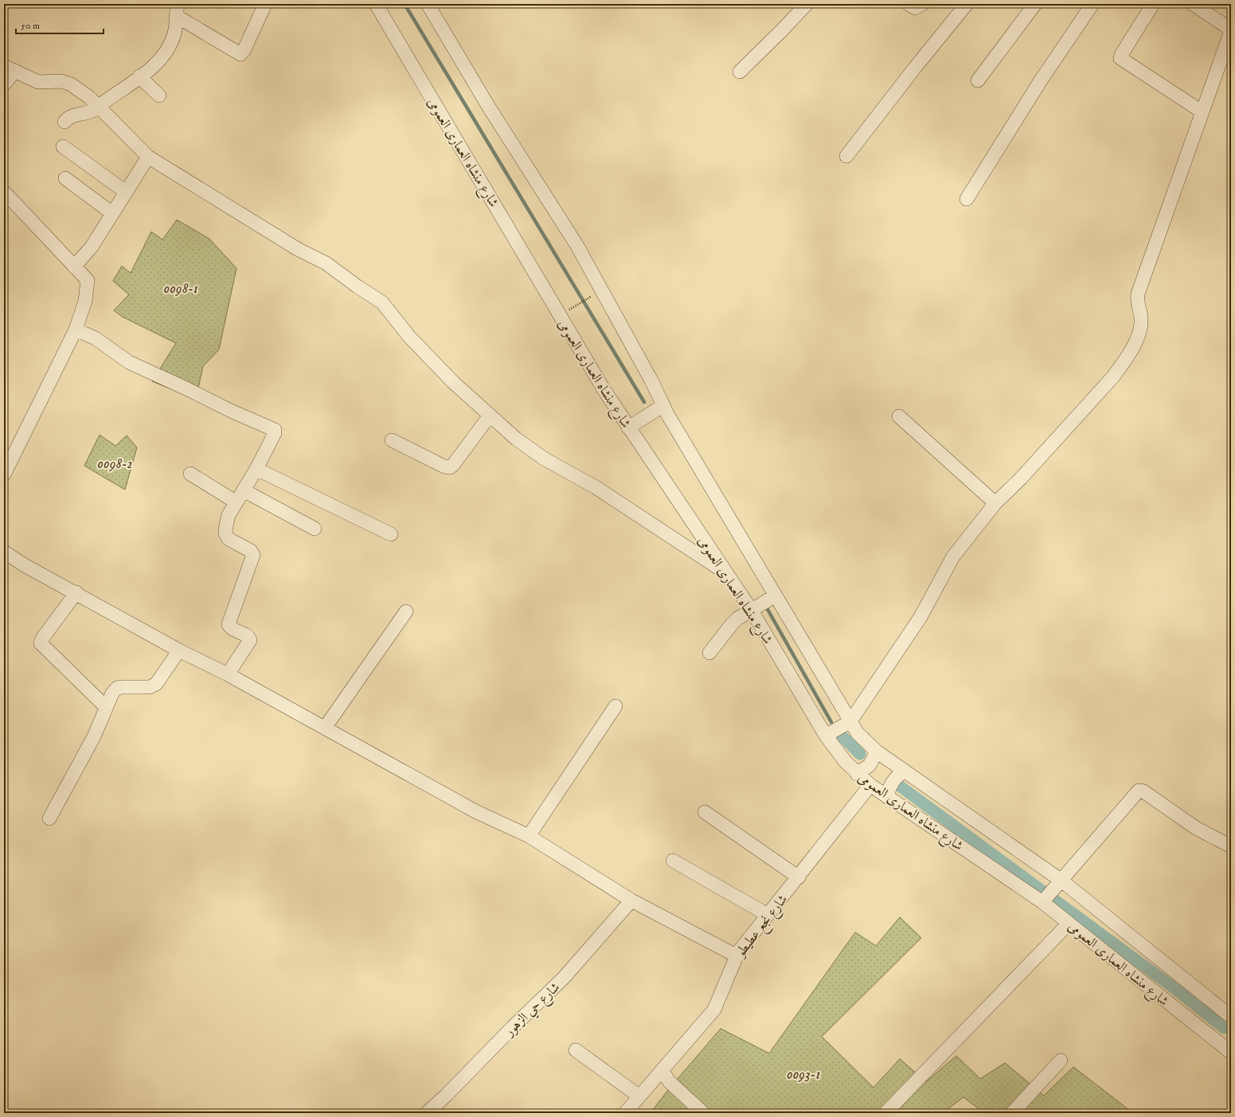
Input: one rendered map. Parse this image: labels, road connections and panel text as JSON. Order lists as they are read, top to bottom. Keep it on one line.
{"streets":{"street":["شارع منشاه العمارى العمومى","شارع نجع عطيطو","شارع حي الزهور"]},"crossings":[["شارع منشاه العمارى العمومى","شارع نجع عطيطو"]],"parks":["0098-1","0098-2","0093-1"],"scale_bar":"50 m"}
